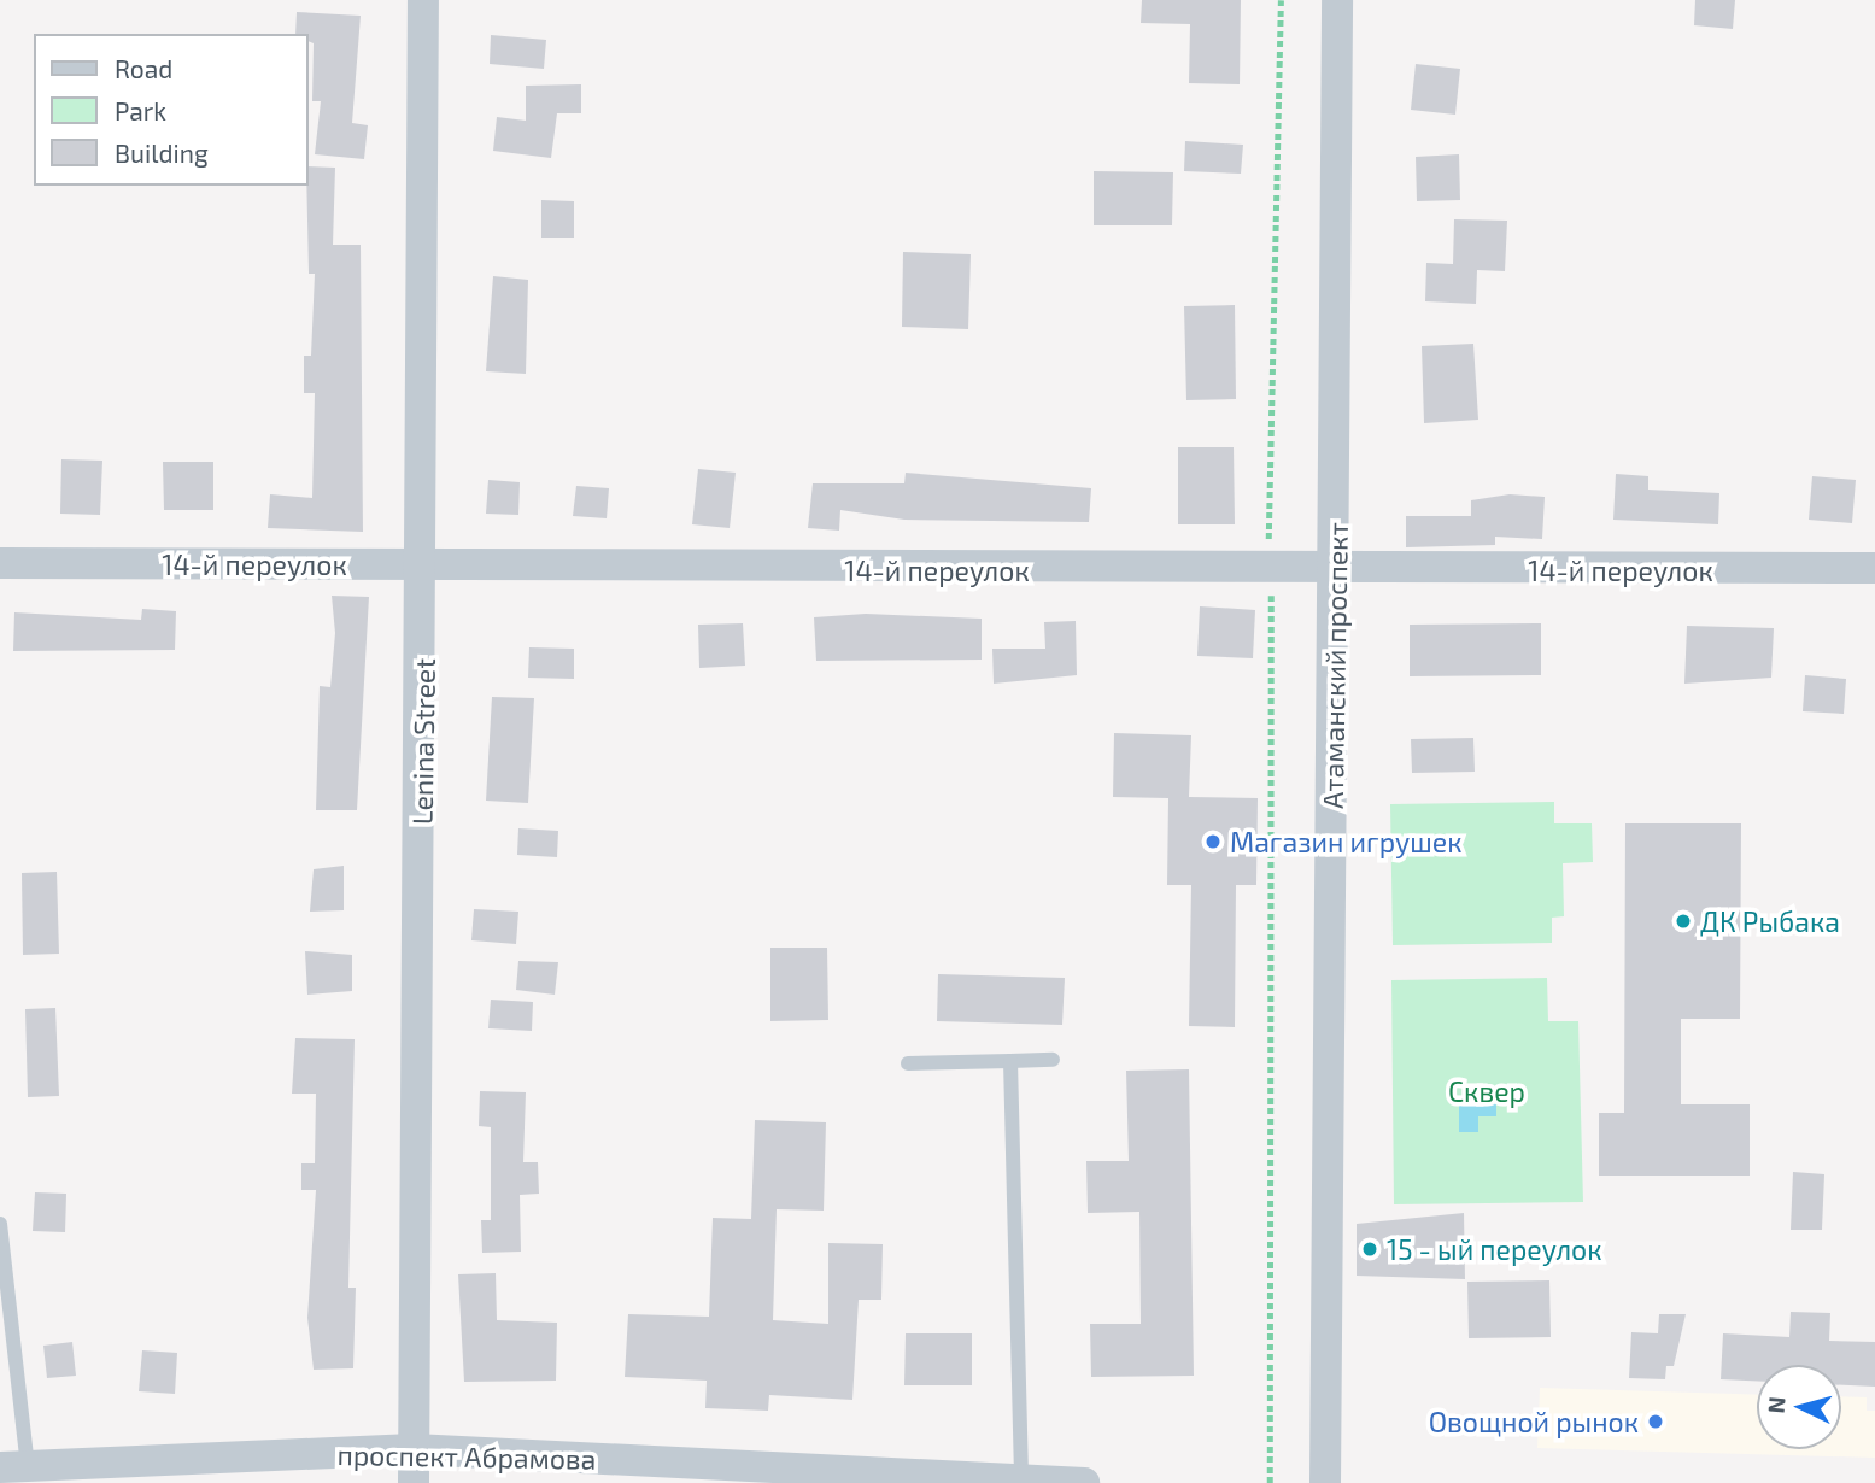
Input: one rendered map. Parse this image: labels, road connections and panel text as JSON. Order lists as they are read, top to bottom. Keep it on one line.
{"streets":{"street":["14-й переулок","Атаманский проспект","Lenina Street","проспект Абрамова"]},"crossings":[["14-й переулок","Атаманский проспект"],["14-й переулок","Lenina Street"],["Lenina Street","проспект Абрамова"]],"parks":["Сквер"],"places":["Магазин игрушек","ДК Рыбака","15 - ый переулок","Овощной рынок"],"legend":["Road","Park","Building"],"north":"left"}
